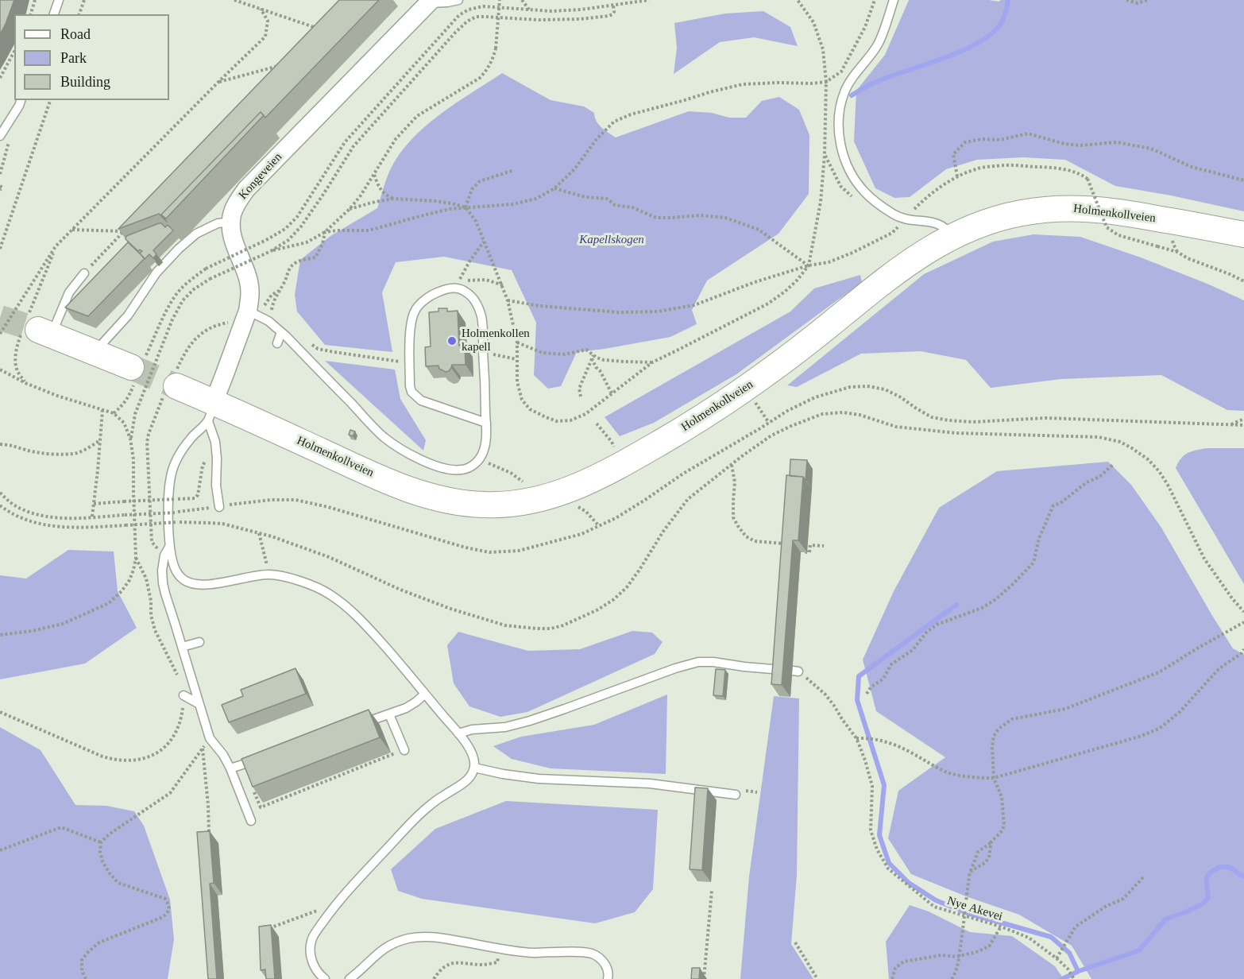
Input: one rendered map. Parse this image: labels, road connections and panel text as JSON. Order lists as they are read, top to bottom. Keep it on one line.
{"streets":{"main road":["Holmenkollveien"],"street":["Kongeveien"],"path":["Nye Akevei"]},"crossings":[["Kongeveien","Holmenkollveien"]],"parks":["Kapellskogen"],"places":["Holmenkollen kapell"],"legend":["Road","Park","Building"]}
